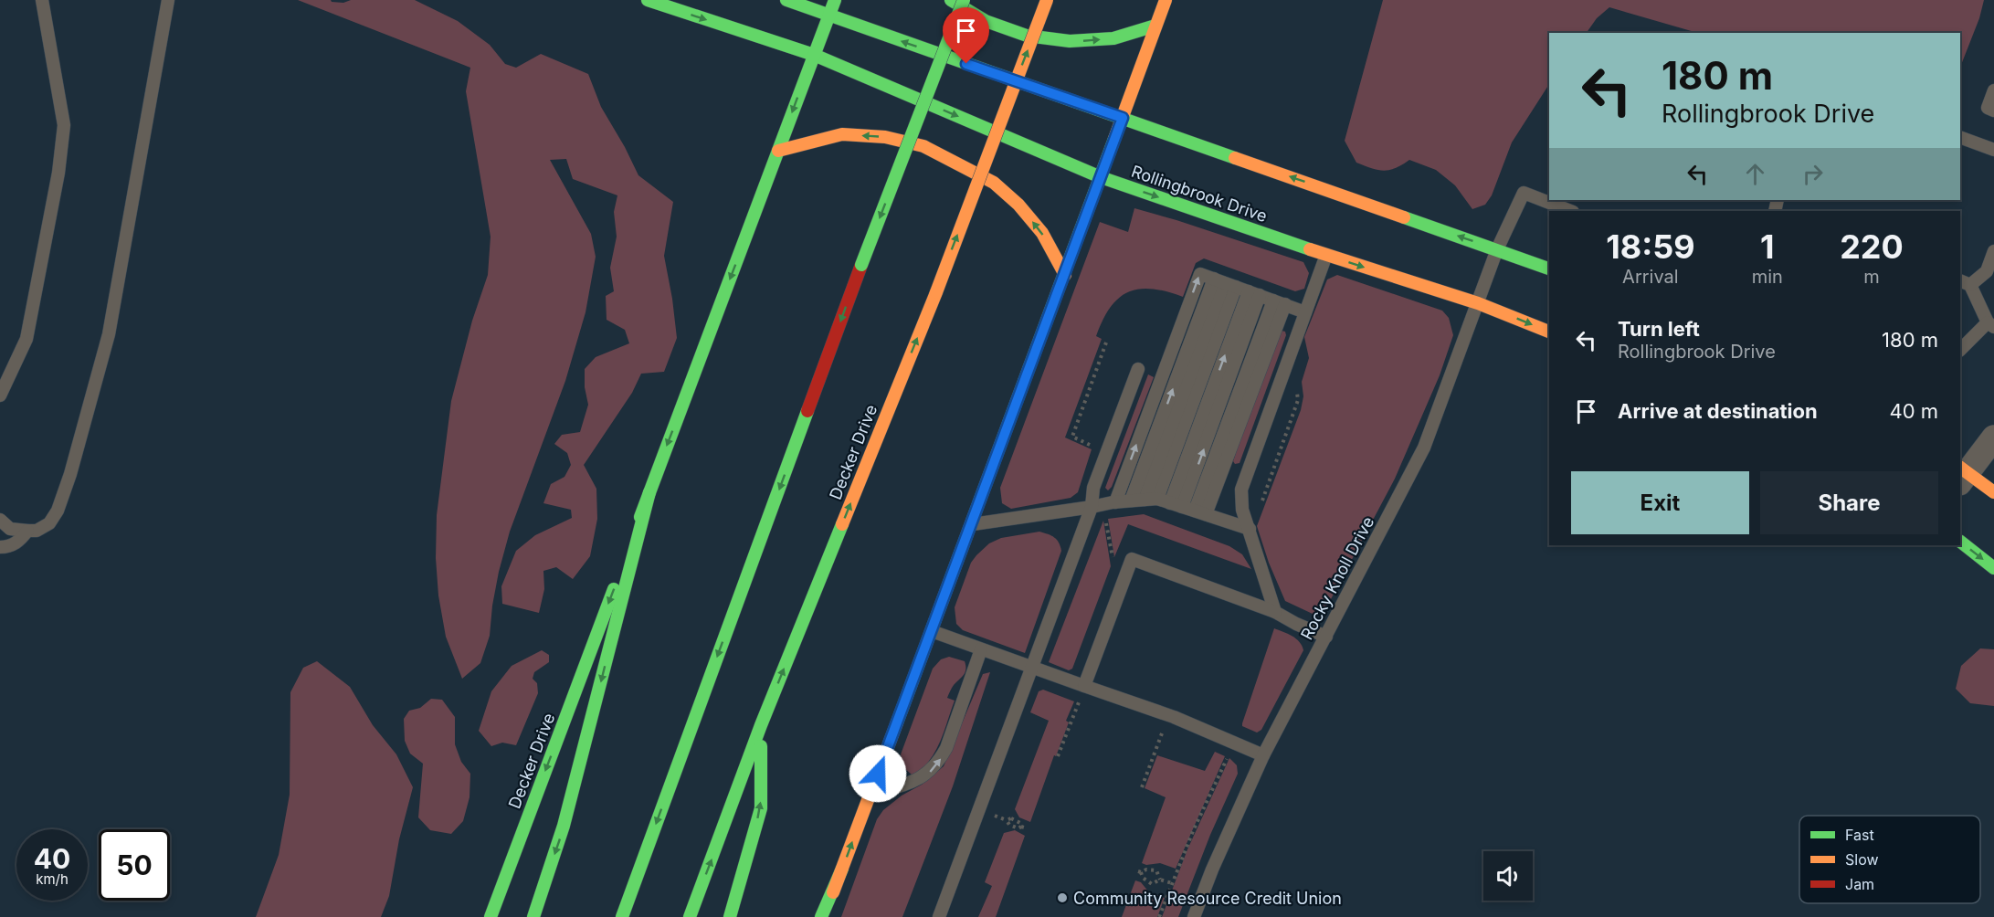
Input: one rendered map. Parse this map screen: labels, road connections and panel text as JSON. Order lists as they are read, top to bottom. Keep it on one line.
{"streets":{"main road":["Rollingbrook Drive","Decker Drive"],"lane":["Rocky Knoll Drive"]},"crossings":[["Rollingbrook Drive","Decker Drive"],["Rollingbrook Drive","Rocky Knoll Drive"]],"places":["Community Resource Credit Union"],"legend":["Fast","Slow","Jam"],"page":{"turn":["180 m","Rollingbrook Drive"],"eta":["18:59","Arrival","1","min","220","m"],"list":[{"name":"Turn left","note":"Rollingbrook Drive","value":"180 m"},{"name":"Arrive at destination","value":"40 m"}],"buttons":["Exit","Share"],"speed":"40 km/h","limit":"50"}}
